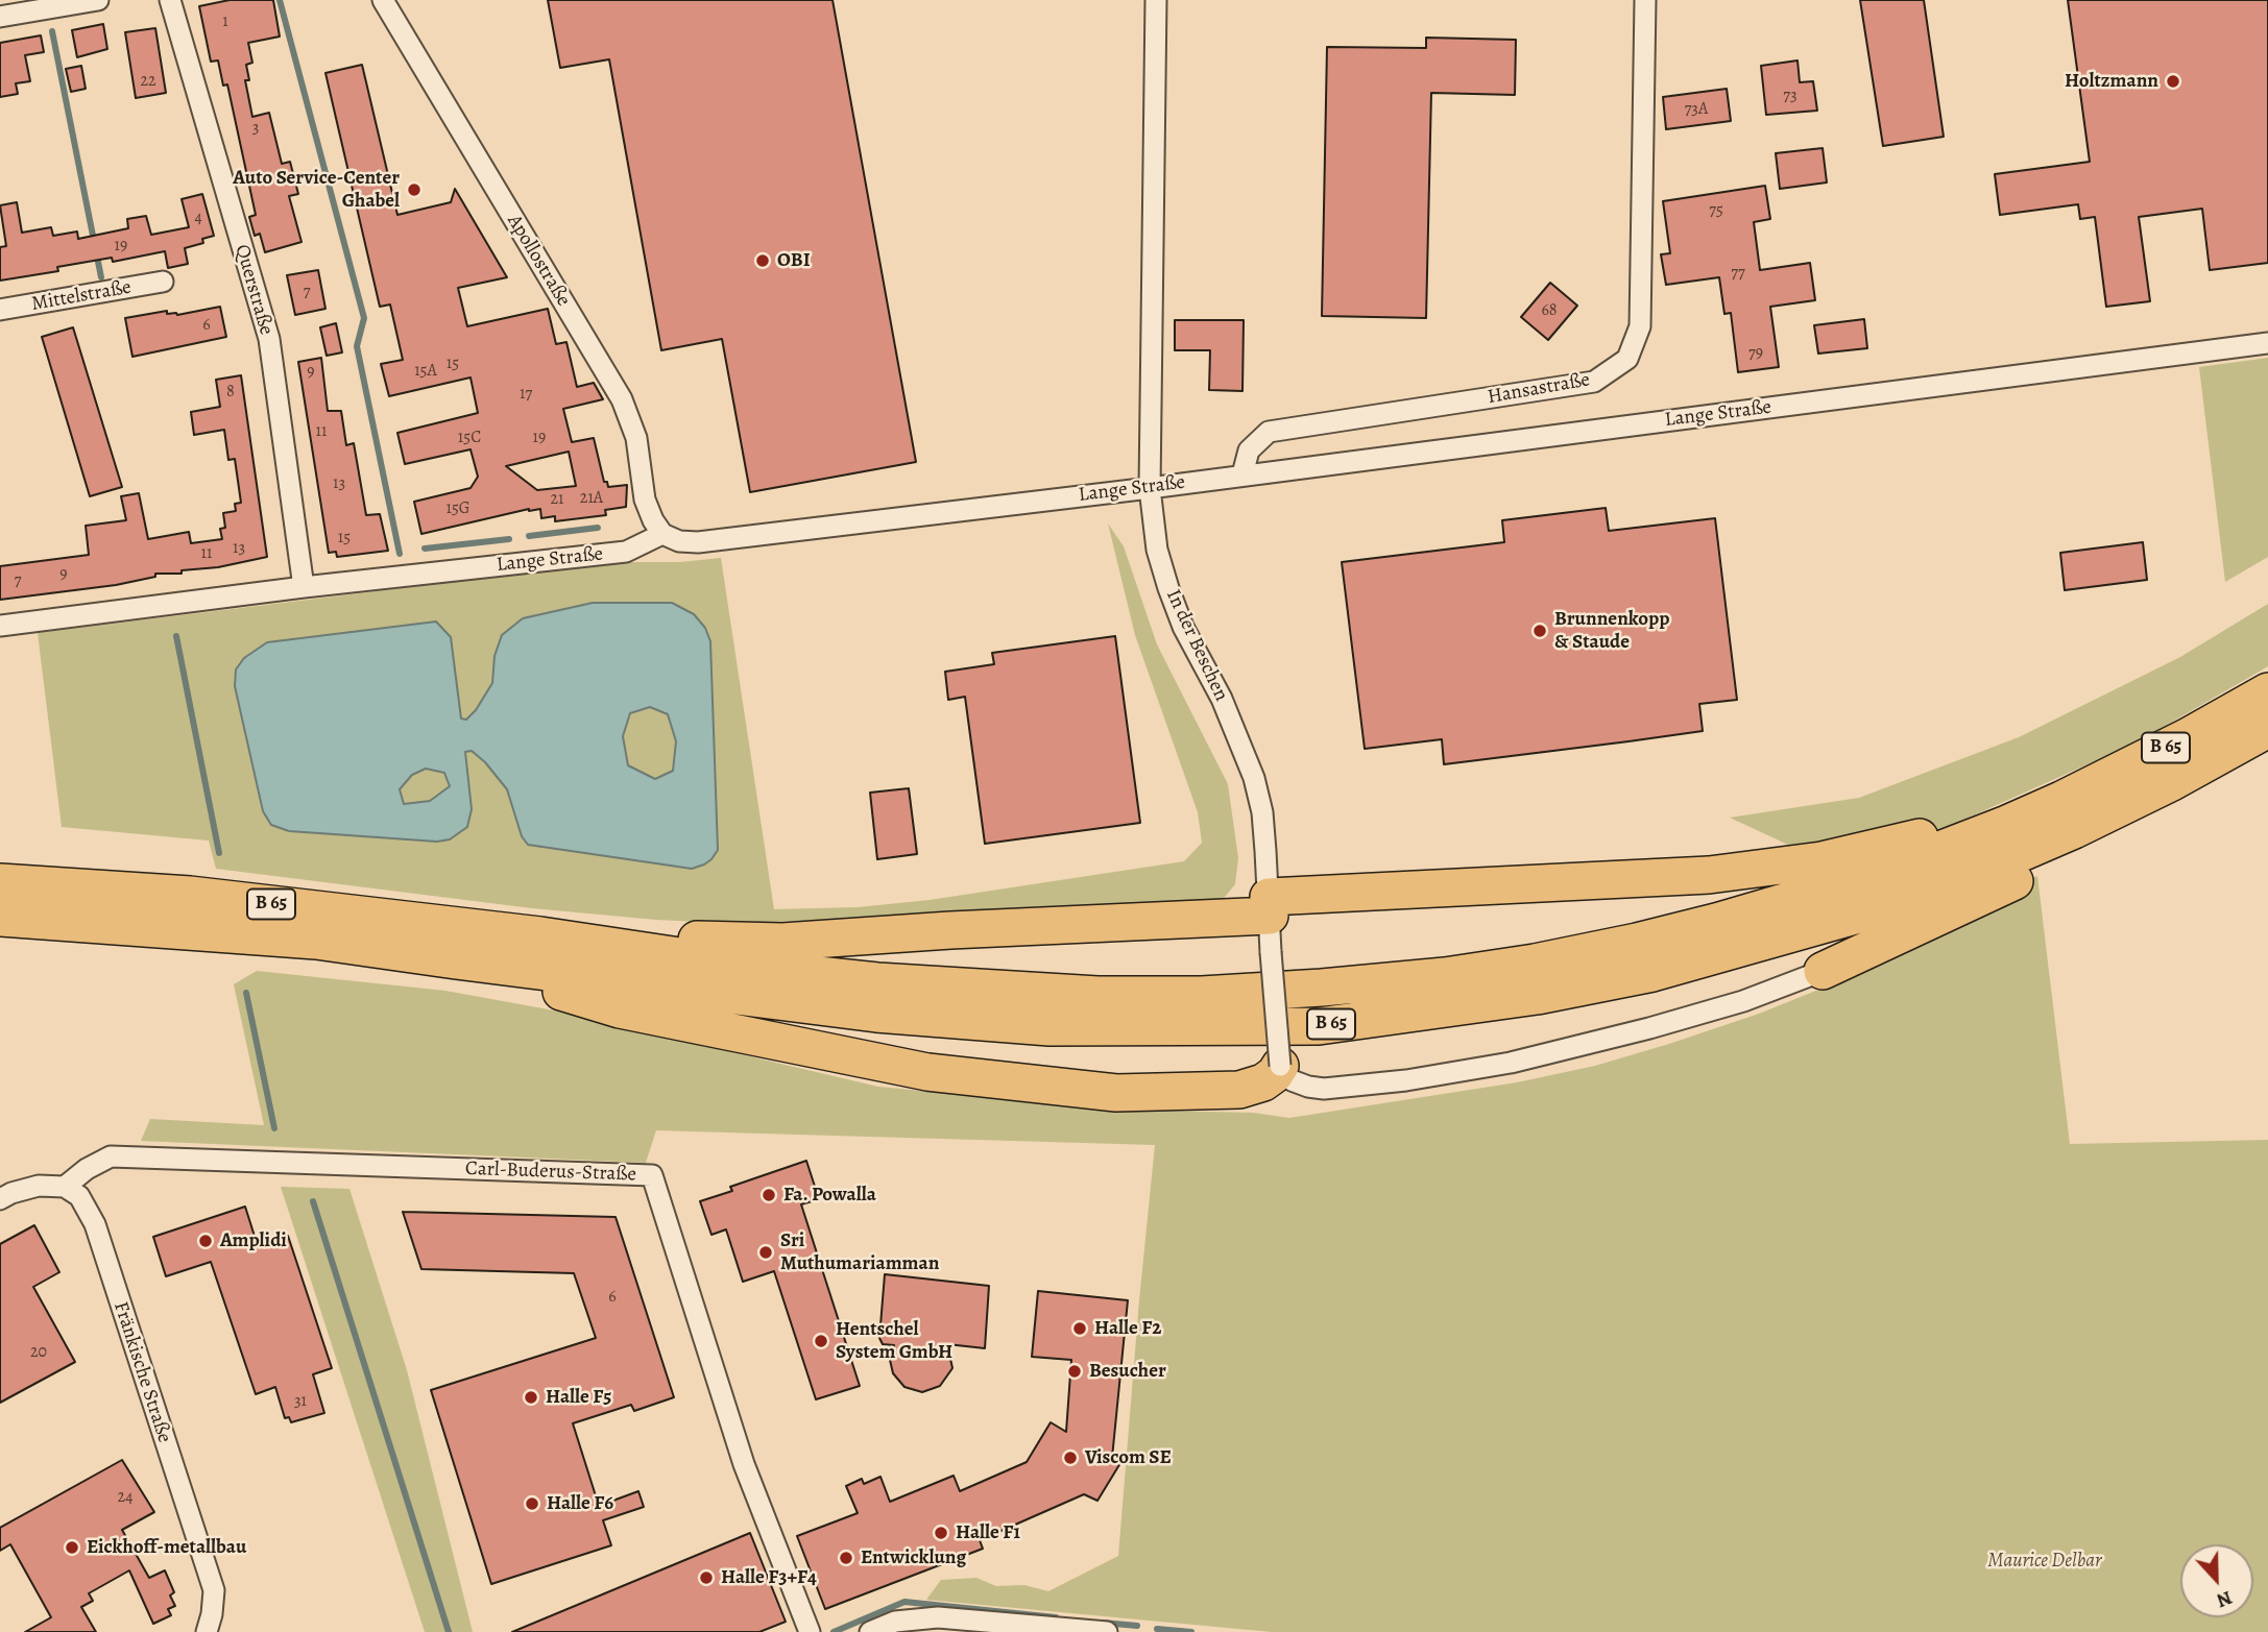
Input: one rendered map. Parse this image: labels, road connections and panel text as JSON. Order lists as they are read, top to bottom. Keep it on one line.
{"streets":{"highway":["B 65"],"street":["Apollostraße","Querstraße","Mittelstraße","Hansastraße","Lange Straße","In der Beschen","Carl-Buderus-Straße","Fränkische Straße"]},"crossings":[["Apollostraße","Lange Straße"],["Querstraße","Lange Straße"],["Hansastraße","Lange Straße"],["Lange Straße","In der Beschen"],["Carl-Buderus-Straße","Fränkische Straße"]],"parks":["Maurice Delbar"],"places":["Holtzmann","Auto Service-Center Ghabel","OBI","Brunnenkopp & Staude","Fa. Powalla","Amplidi","Sri Muthumariamman","Halle F2","Hentschel System GmbH","Besucher","Halle F5","Viscom SE","Halle F6","Halle F1","Eickhoff-metallbau","Entwicklung","Halle F3+F4"],"house_numbers":["1","22","73","73A","3","75","4","19","77","7","68","6","79","15","15A","9","8","17","11","15C","19","13","21A","21","15G","15","13","11","9","7","6","20","31","24"],"north":"bottom"}
